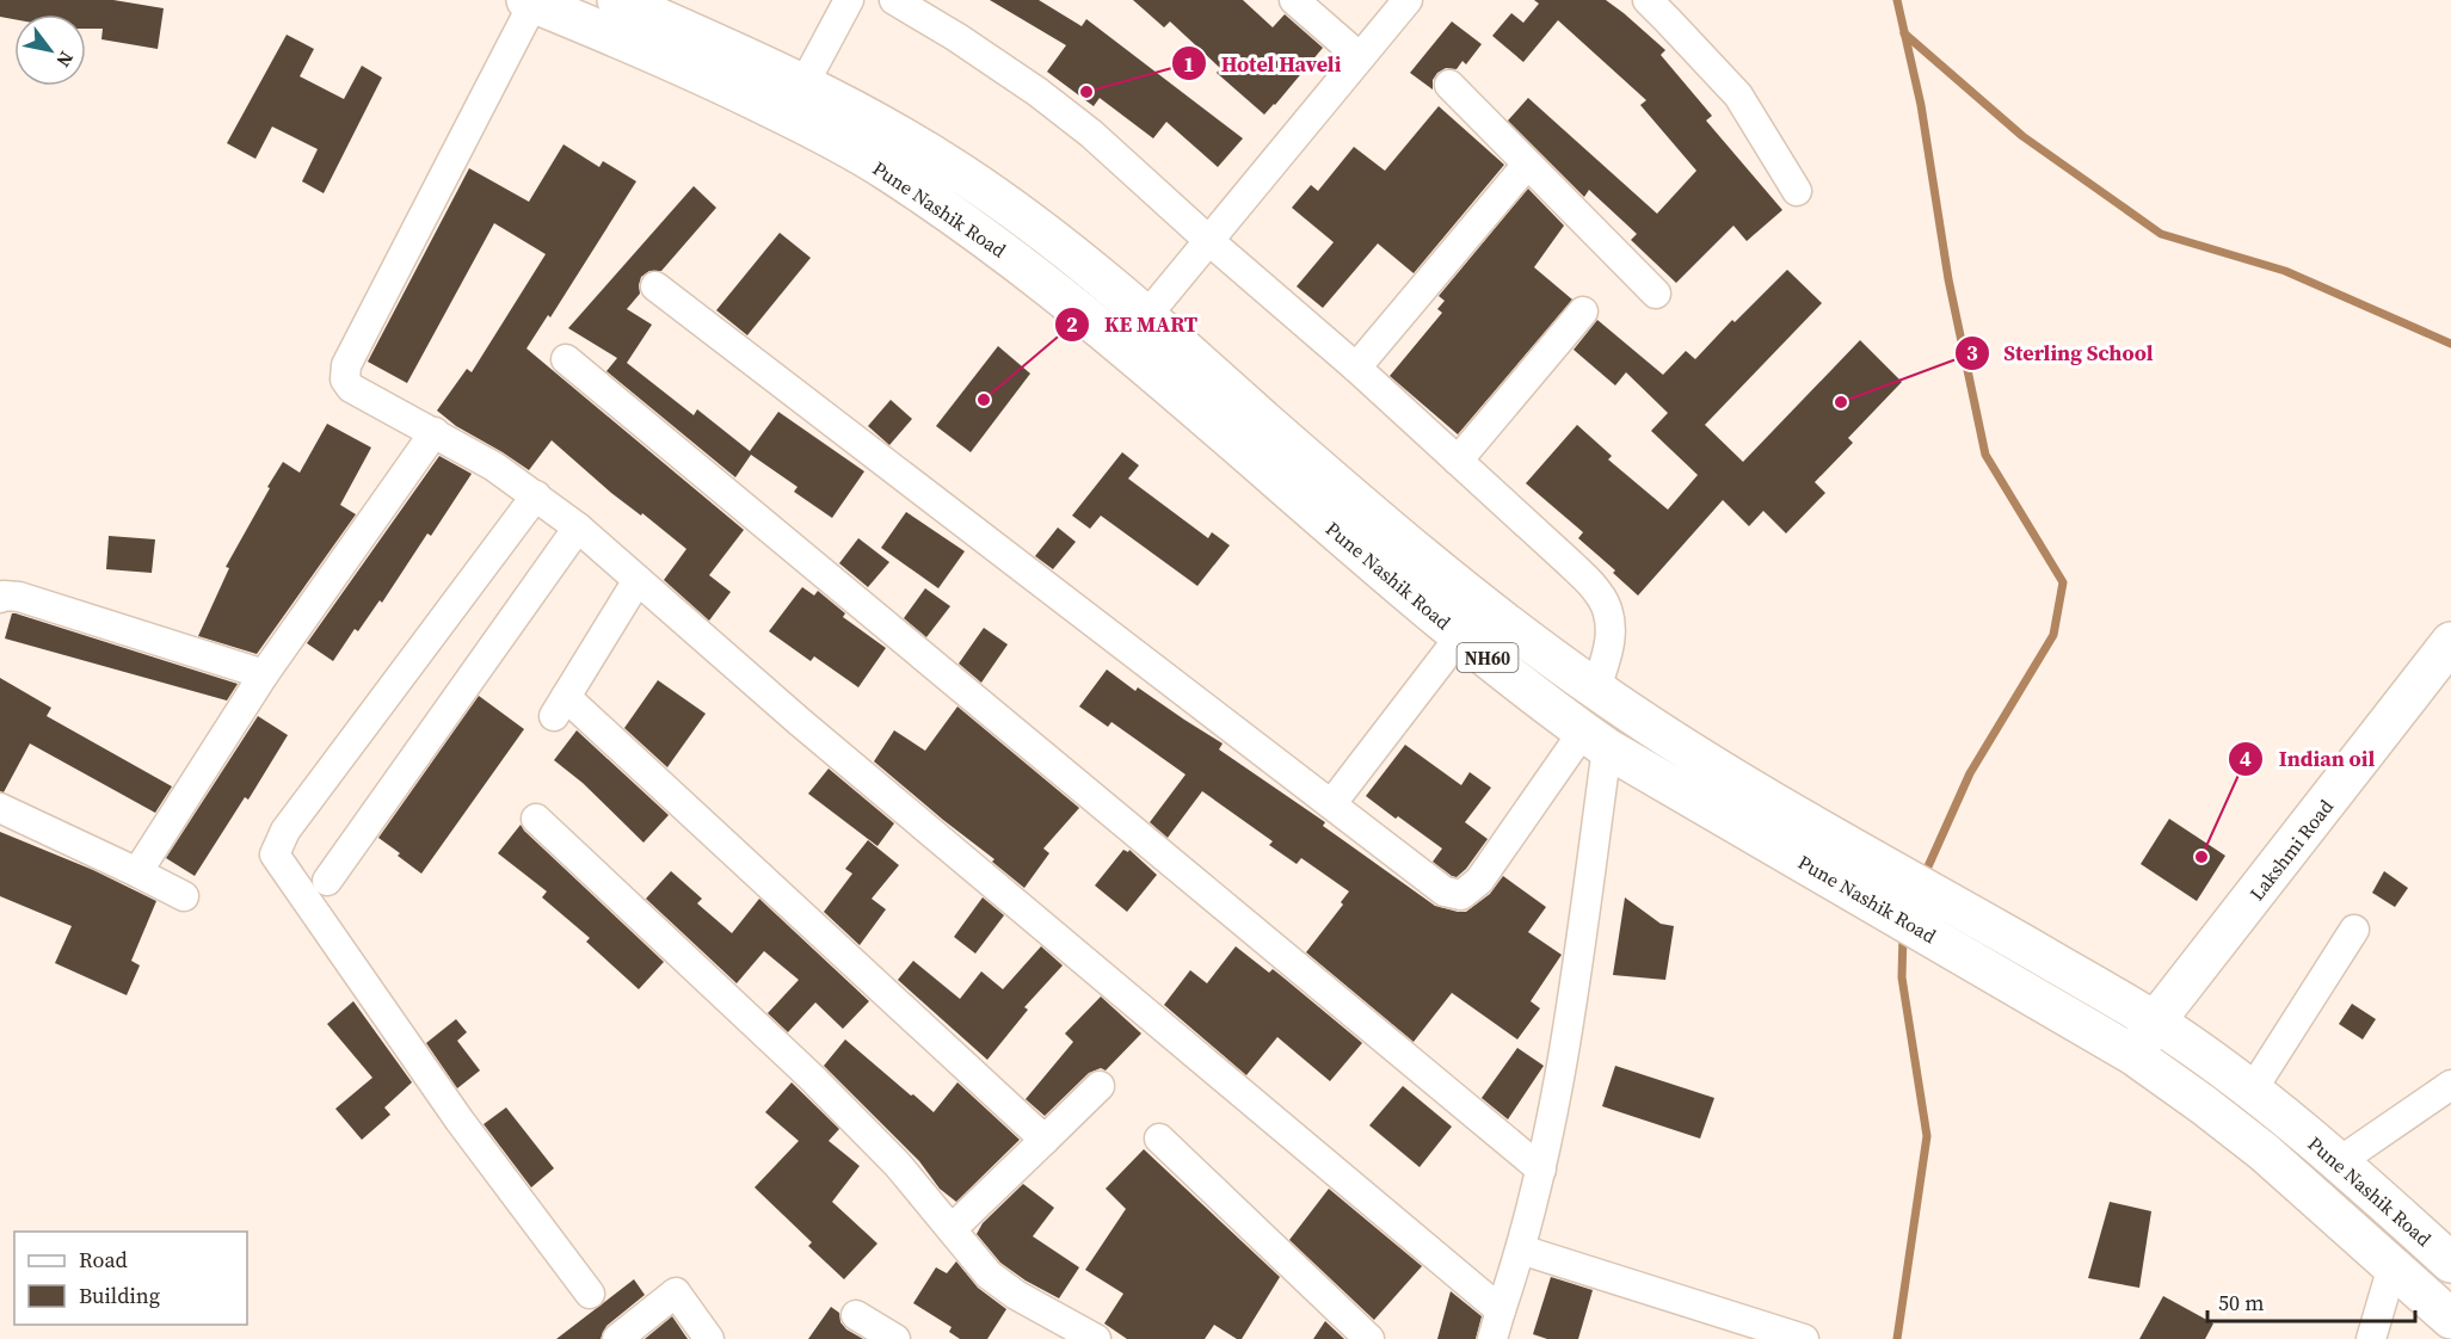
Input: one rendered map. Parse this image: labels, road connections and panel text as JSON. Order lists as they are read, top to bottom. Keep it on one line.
{"streets":{"main road":["Pune Nashik Road","NH60","Lakshmi Road"]},"crossings":[["Pune Nashik Road","Lakshmi Road"]],"places":["Hotel Haveli","KE MART","Sterling School","Indian oil"],"legend":["Road","Building"],"scale_bar":"50 m","north":"bottom right"}
